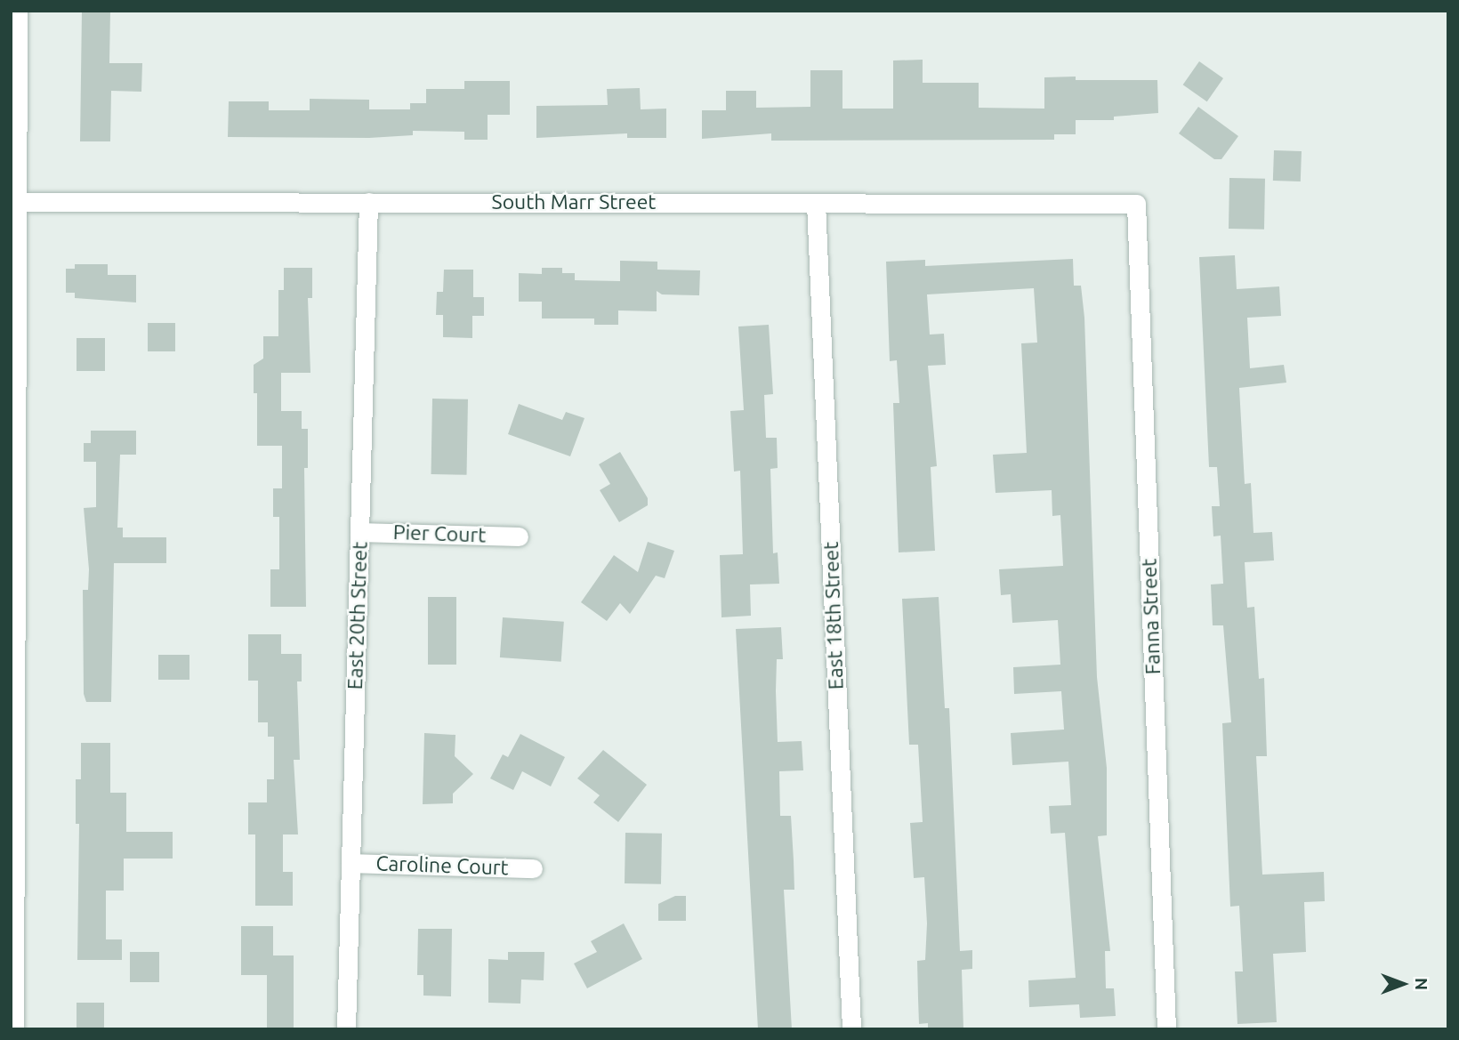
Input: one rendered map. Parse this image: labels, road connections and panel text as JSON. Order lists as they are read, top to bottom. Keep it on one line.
{"streets":{"street":["South Marr Street","Pier Court","East 20th Street","East 18th Street","Fanna Street","Caroline Court"]},"crossings":[["South Marr Street","East 20th Street"],["South Marr Street","East 18th Street"],["South Marr Street","Fanna Street"],["Pier Court","East 20th Street"],["East 20th Street","Caroline Court"]],"north":"right"}
